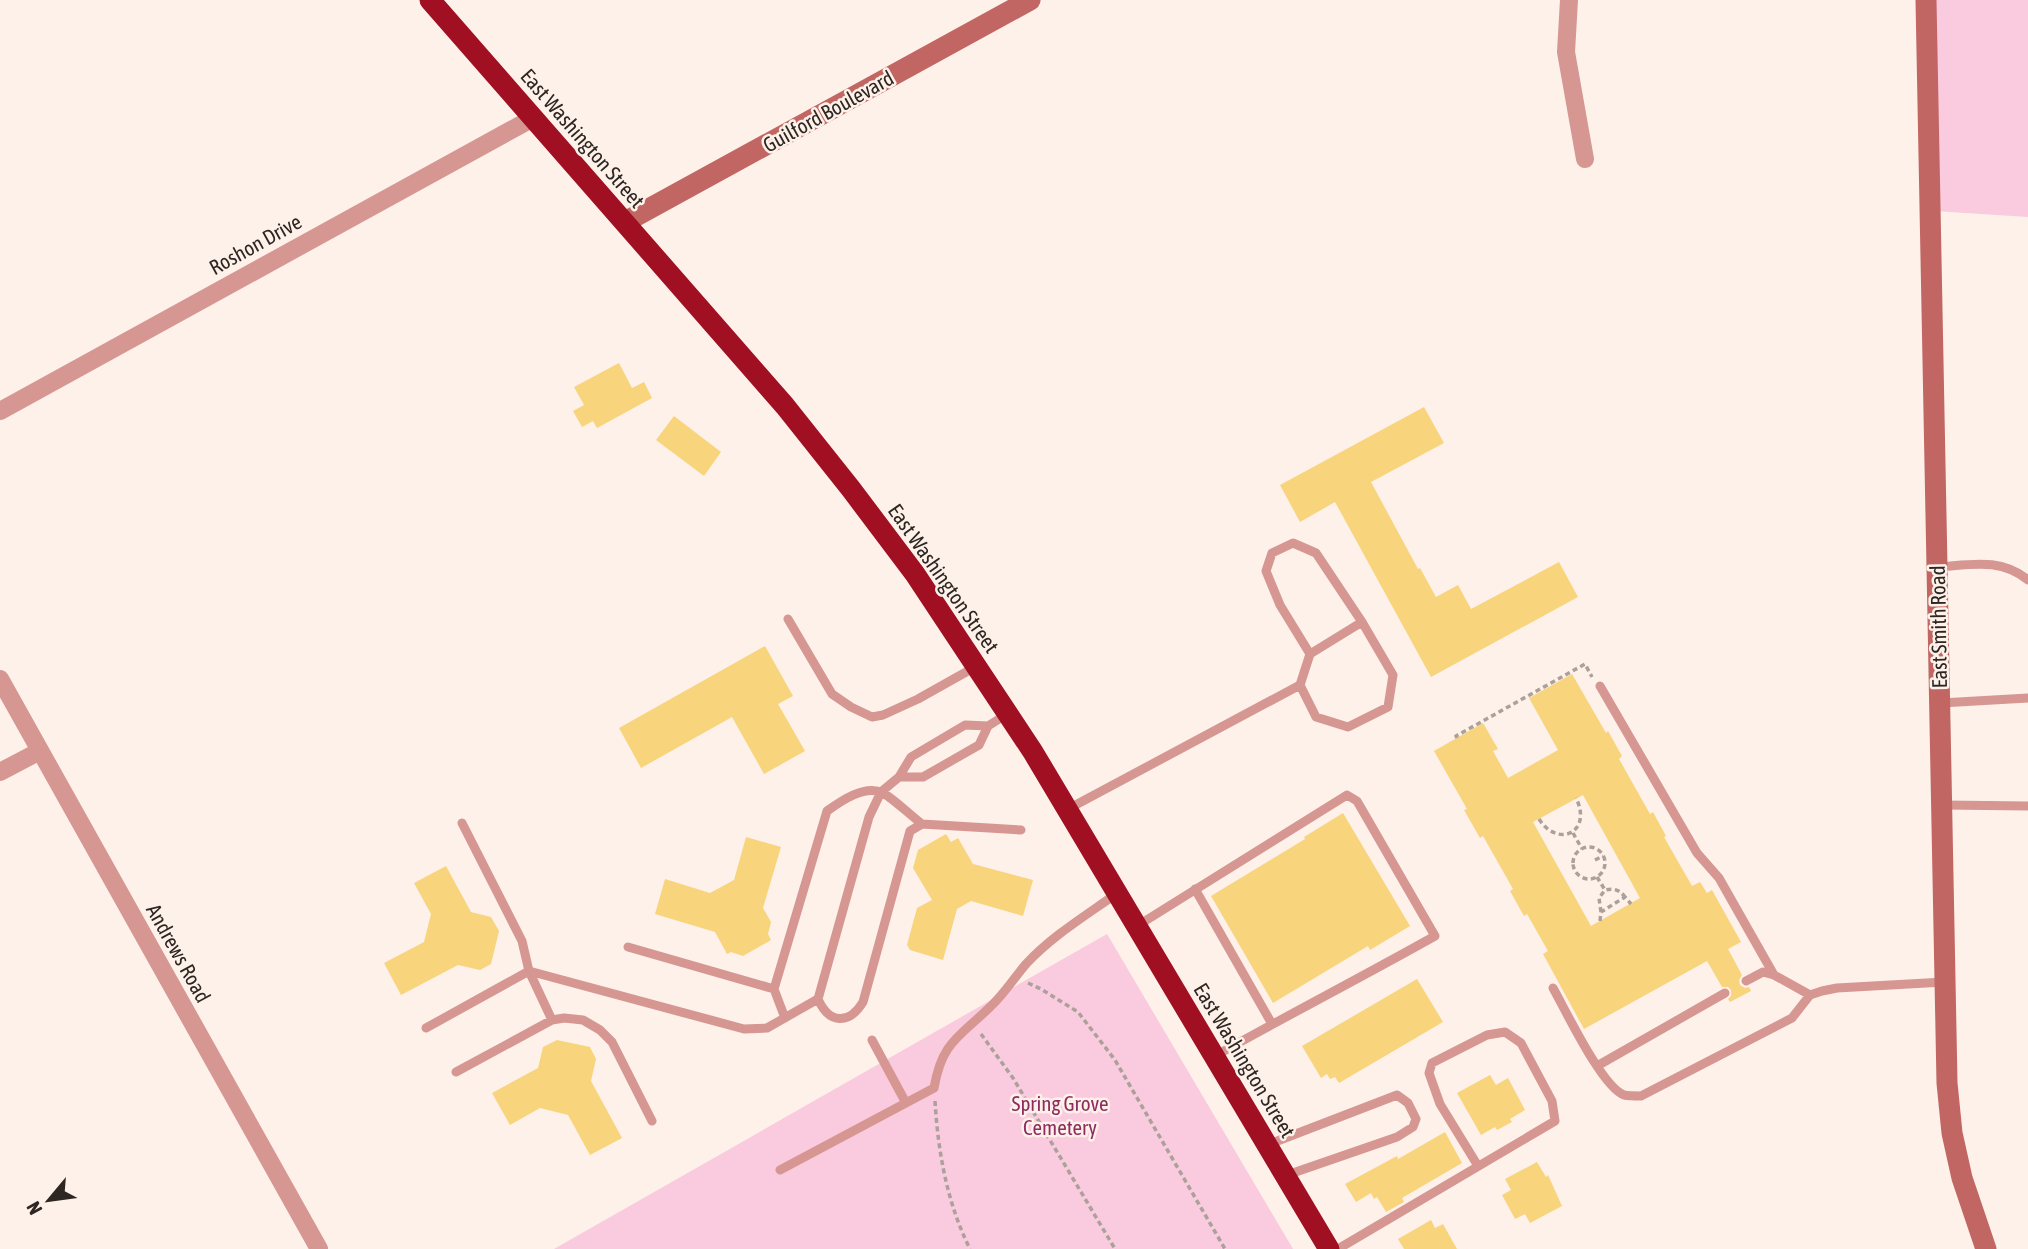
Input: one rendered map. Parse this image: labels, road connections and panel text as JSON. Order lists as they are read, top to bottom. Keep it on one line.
{"streets":{"highway":["East Washington Street"],"street":["Guilford Boulevard","Roshon Drive","East Smith Road","Andrews Road"]},"crossings":[["Guilford Boulevard","East Washington Street"],["East Washington Street","Roshon Drive"]],"parks":["Spring Grove Cemetery"],"north":"bottom left"}
